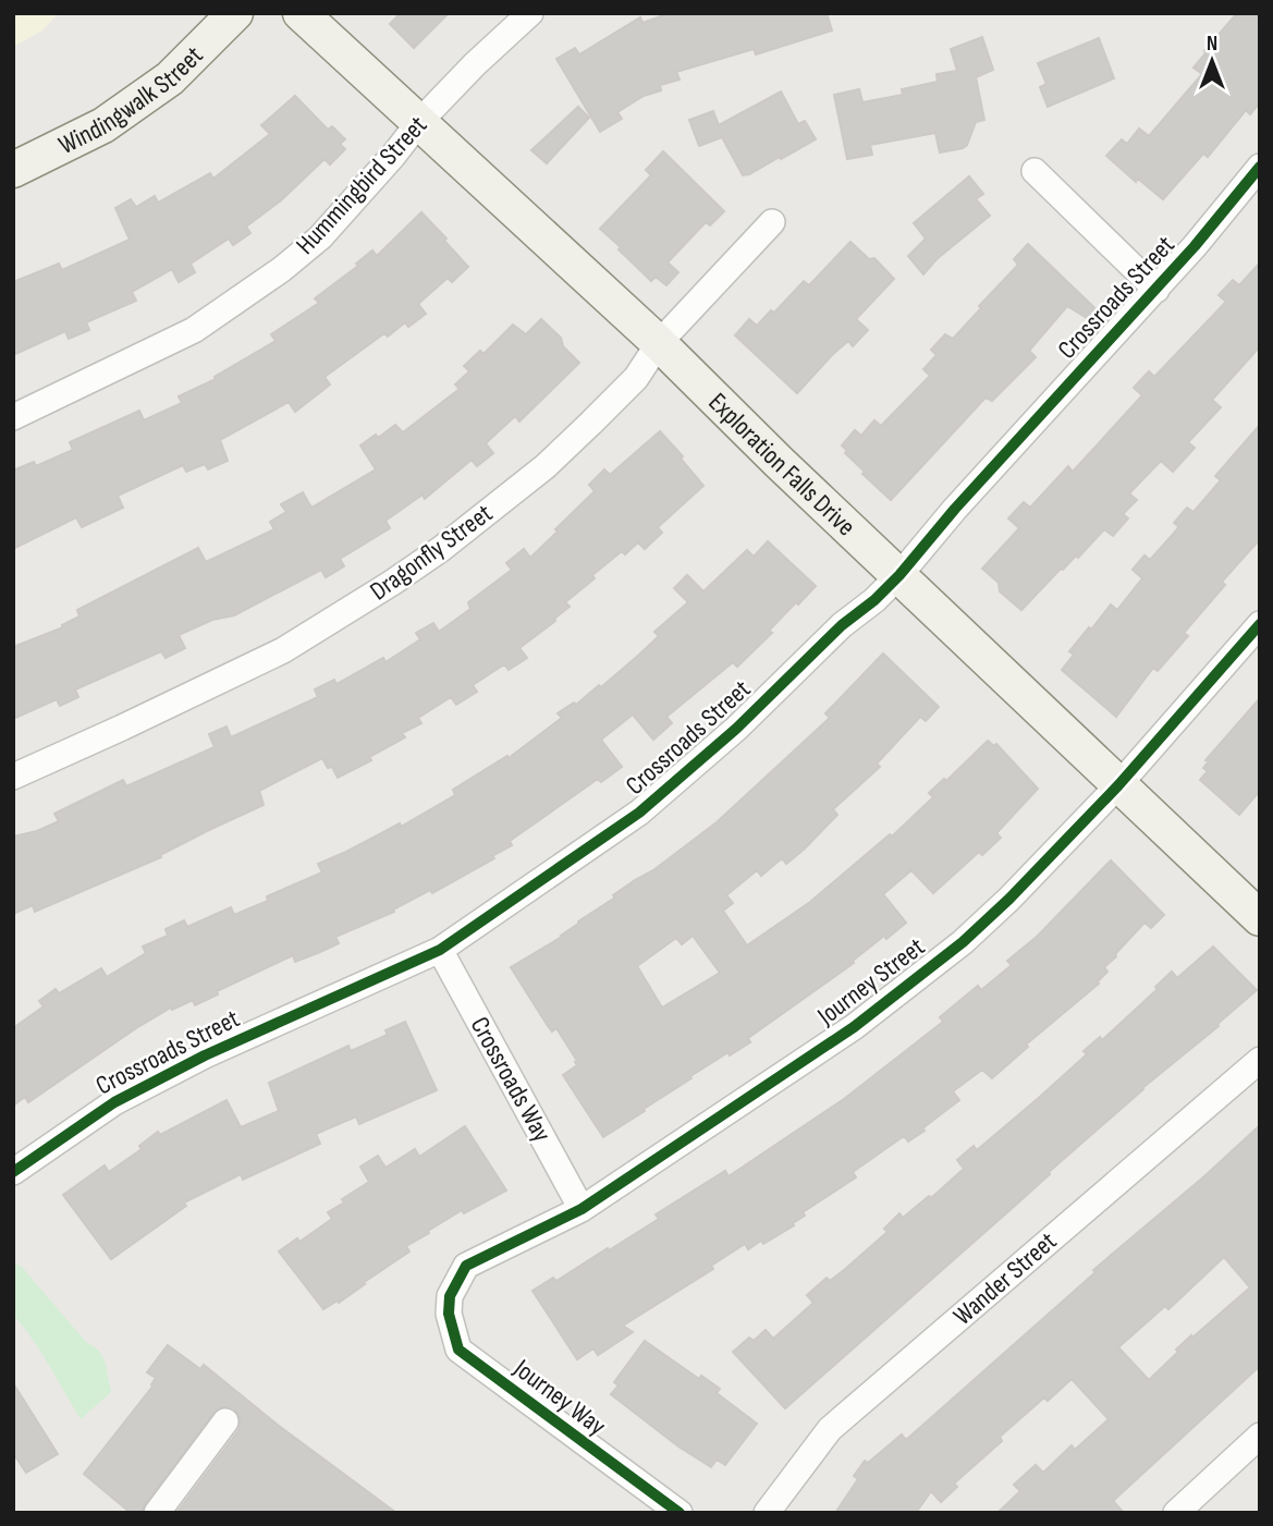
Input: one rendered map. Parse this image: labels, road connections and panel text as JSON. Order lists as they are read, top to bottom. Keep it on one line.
{"streets":{"street":["Windingwalk Street","Hummingbird Street","Crossroads Street","Exploration Falls Drive","Dragonfly Street","Journey Street","Crossroads Way","Wander Street","Journey Way"]},"crossings":[["Hummingbird Street","Exploration Falls Drive"],["Crossroads Street","Exploration Falls Drive"],["Crossroads Street","Crossroads Way"],["Exploration Falls Drive","Dragonfly Street"],["Exploration Falls Drive","Journey Street"],["Journey Street","Crossroads Way"],["Journey Street","Journey Way"]],"north":"top"}
